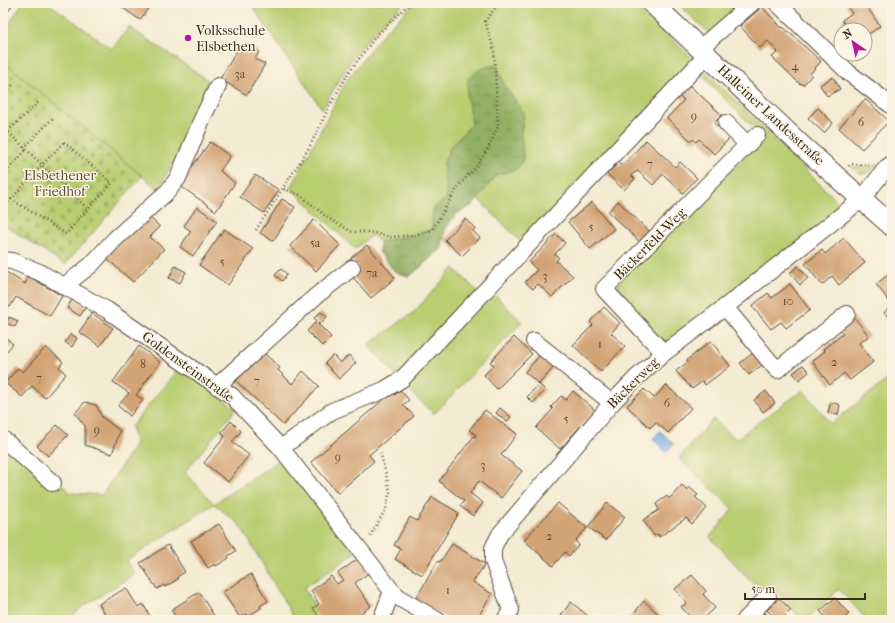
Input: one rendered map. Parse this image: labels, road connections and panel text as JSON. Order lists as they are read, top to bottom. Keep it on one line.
{"streets":{"main road":["Halleiner Landesstraße"],"street":["Bäckerfeld-Weg","Goldensteinstraße","Bäckerweg"]},"crossings":[["Halleiner Landesstraße","Bäckerweg"],["Bäckerfeld-Weg","Bäckerweg"]],"parks":["Elsbethener Friedhof"],"places":["Volksschule Elsbethen"],"house_numbers":["4","3a","9","6","7","5","5a","5","7a","3","10","1","2","8","7","7","6","5","9","9","3","2","1"],"scale_bar":"50 m","north":"top left"}
